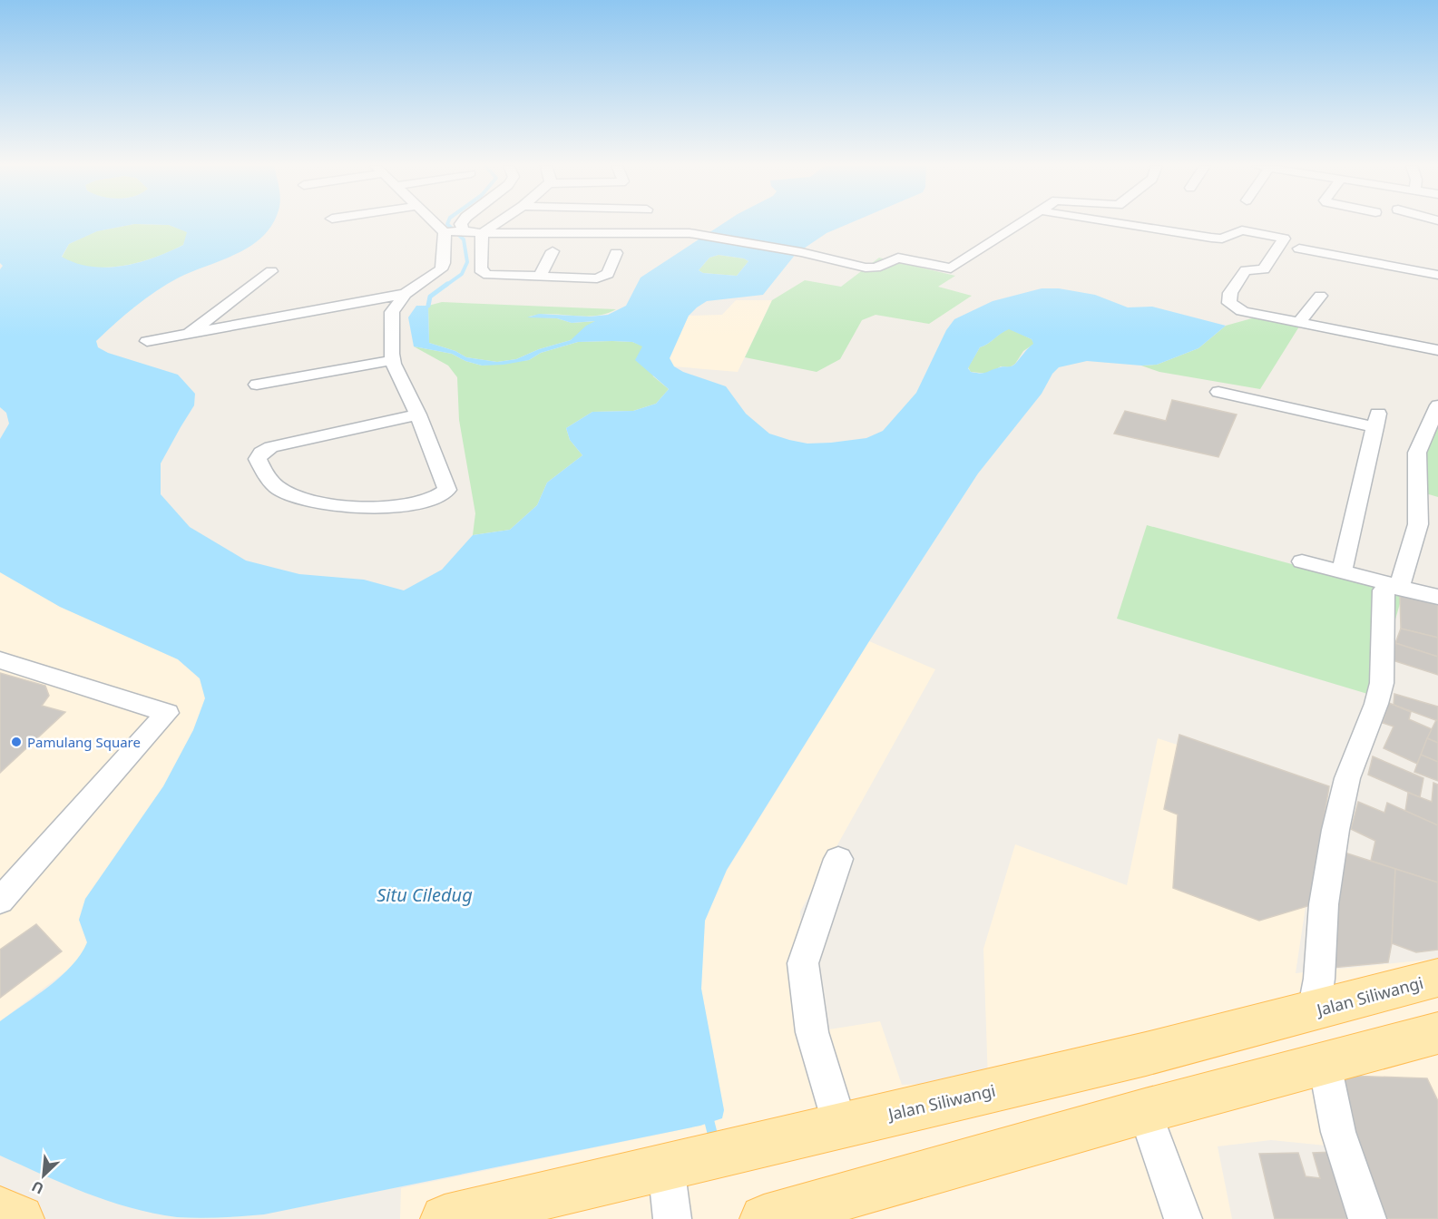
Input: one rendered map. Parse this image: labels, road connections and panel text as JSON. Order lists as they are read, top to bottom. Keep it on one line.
{"streets":{"main road":["Jalan Siliwangi"]},"water":["Situ Ciledug"],"places":["Pamulang Square"],"north":"bottom left"}
